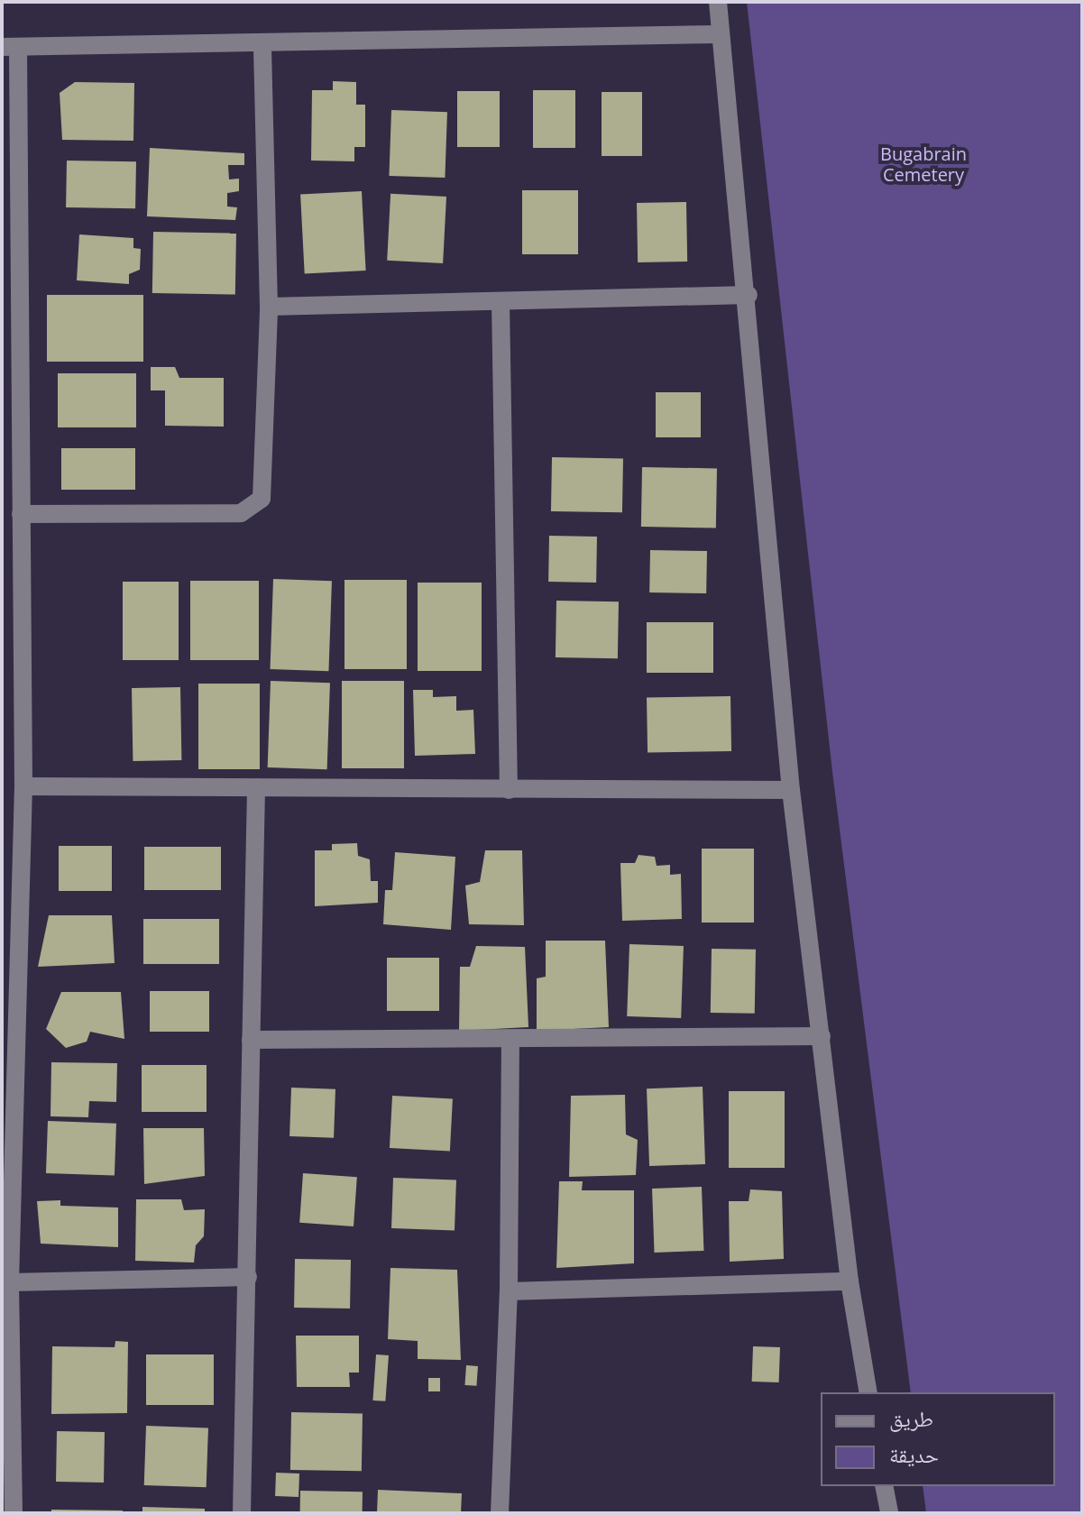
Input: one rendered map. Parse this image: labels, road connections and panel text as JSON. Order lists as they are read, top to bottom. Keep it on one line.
{"parks":["Bugabrain Cemetery"],"legend":["طريق","حديقة"]}
